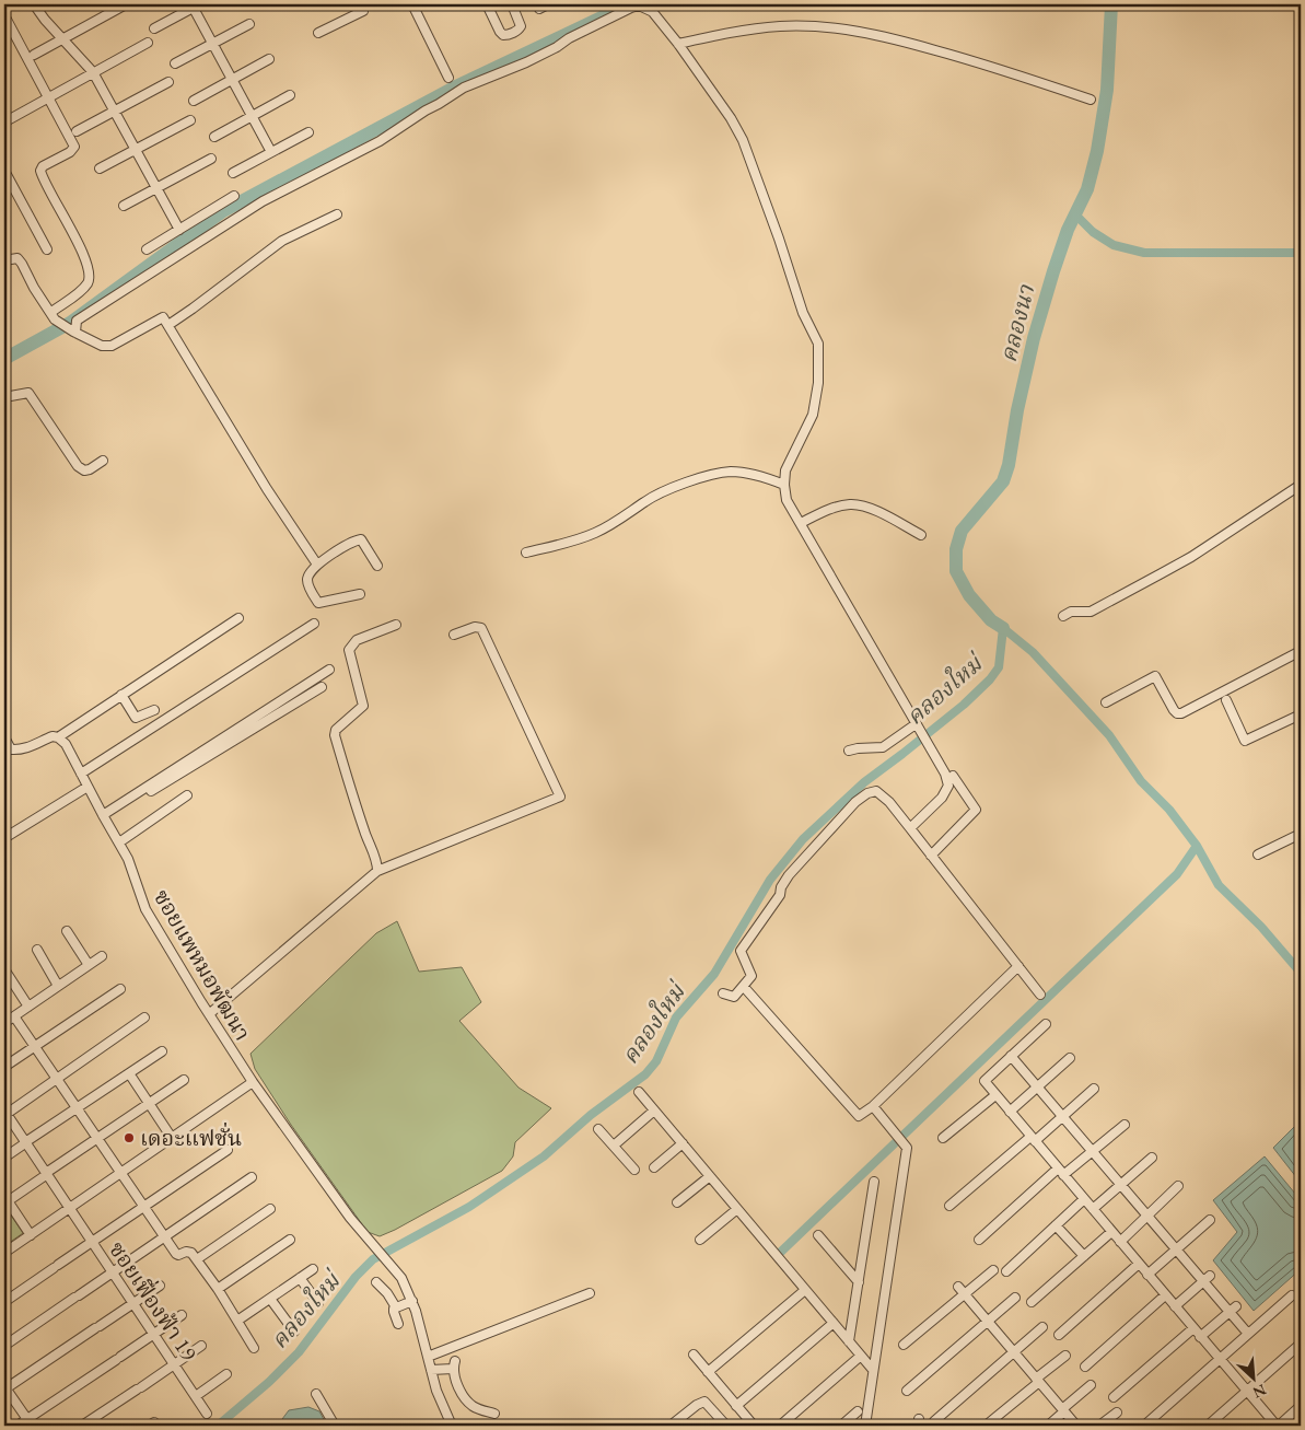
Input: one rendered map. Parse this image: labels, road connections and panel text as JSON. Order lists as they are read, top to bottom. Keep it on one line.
{"streets":{"street":["ซอยแพหมอพัฒนา","ซอยเฟื่องฟ้า 19"]},"water":["คลองนา","คลองใหม่"],"places":["เดอะแฟชั่น"],"north":"bottom right"}
